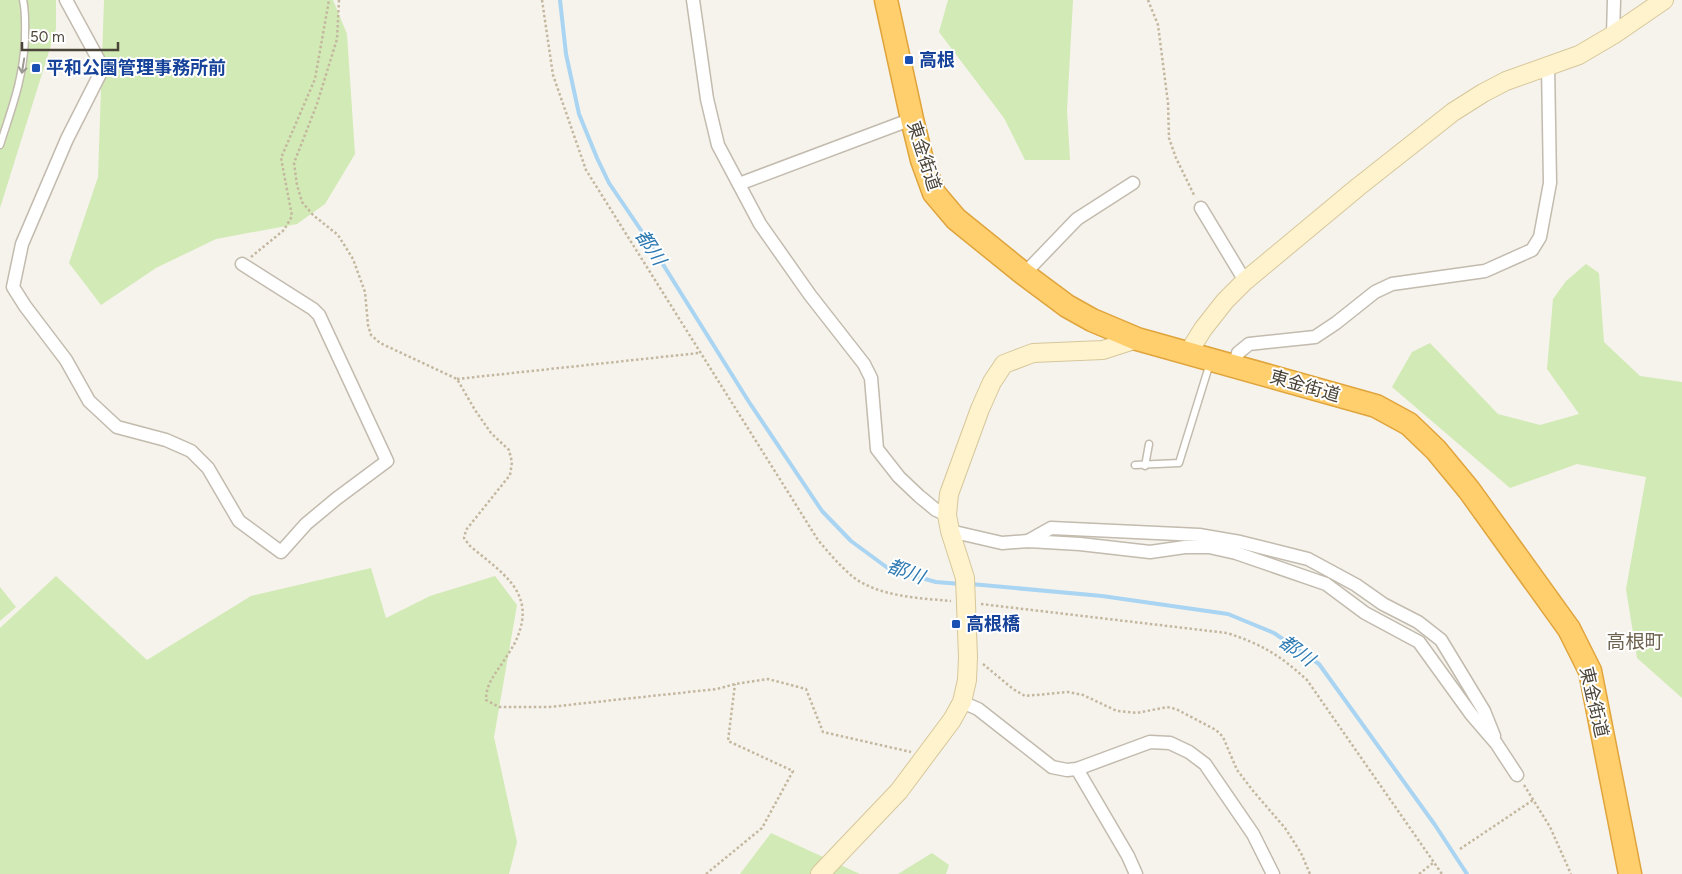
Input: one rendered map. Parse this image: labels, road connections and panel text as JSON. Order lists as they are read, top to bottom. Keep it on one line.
{"streets":{"highway":["東金街道"]},"districts":["高根町"],"water":["都川"],"places":{"transit":["高根","平和公園管理事務所前","高根橋"]},"scale_bar":"50 m"}
